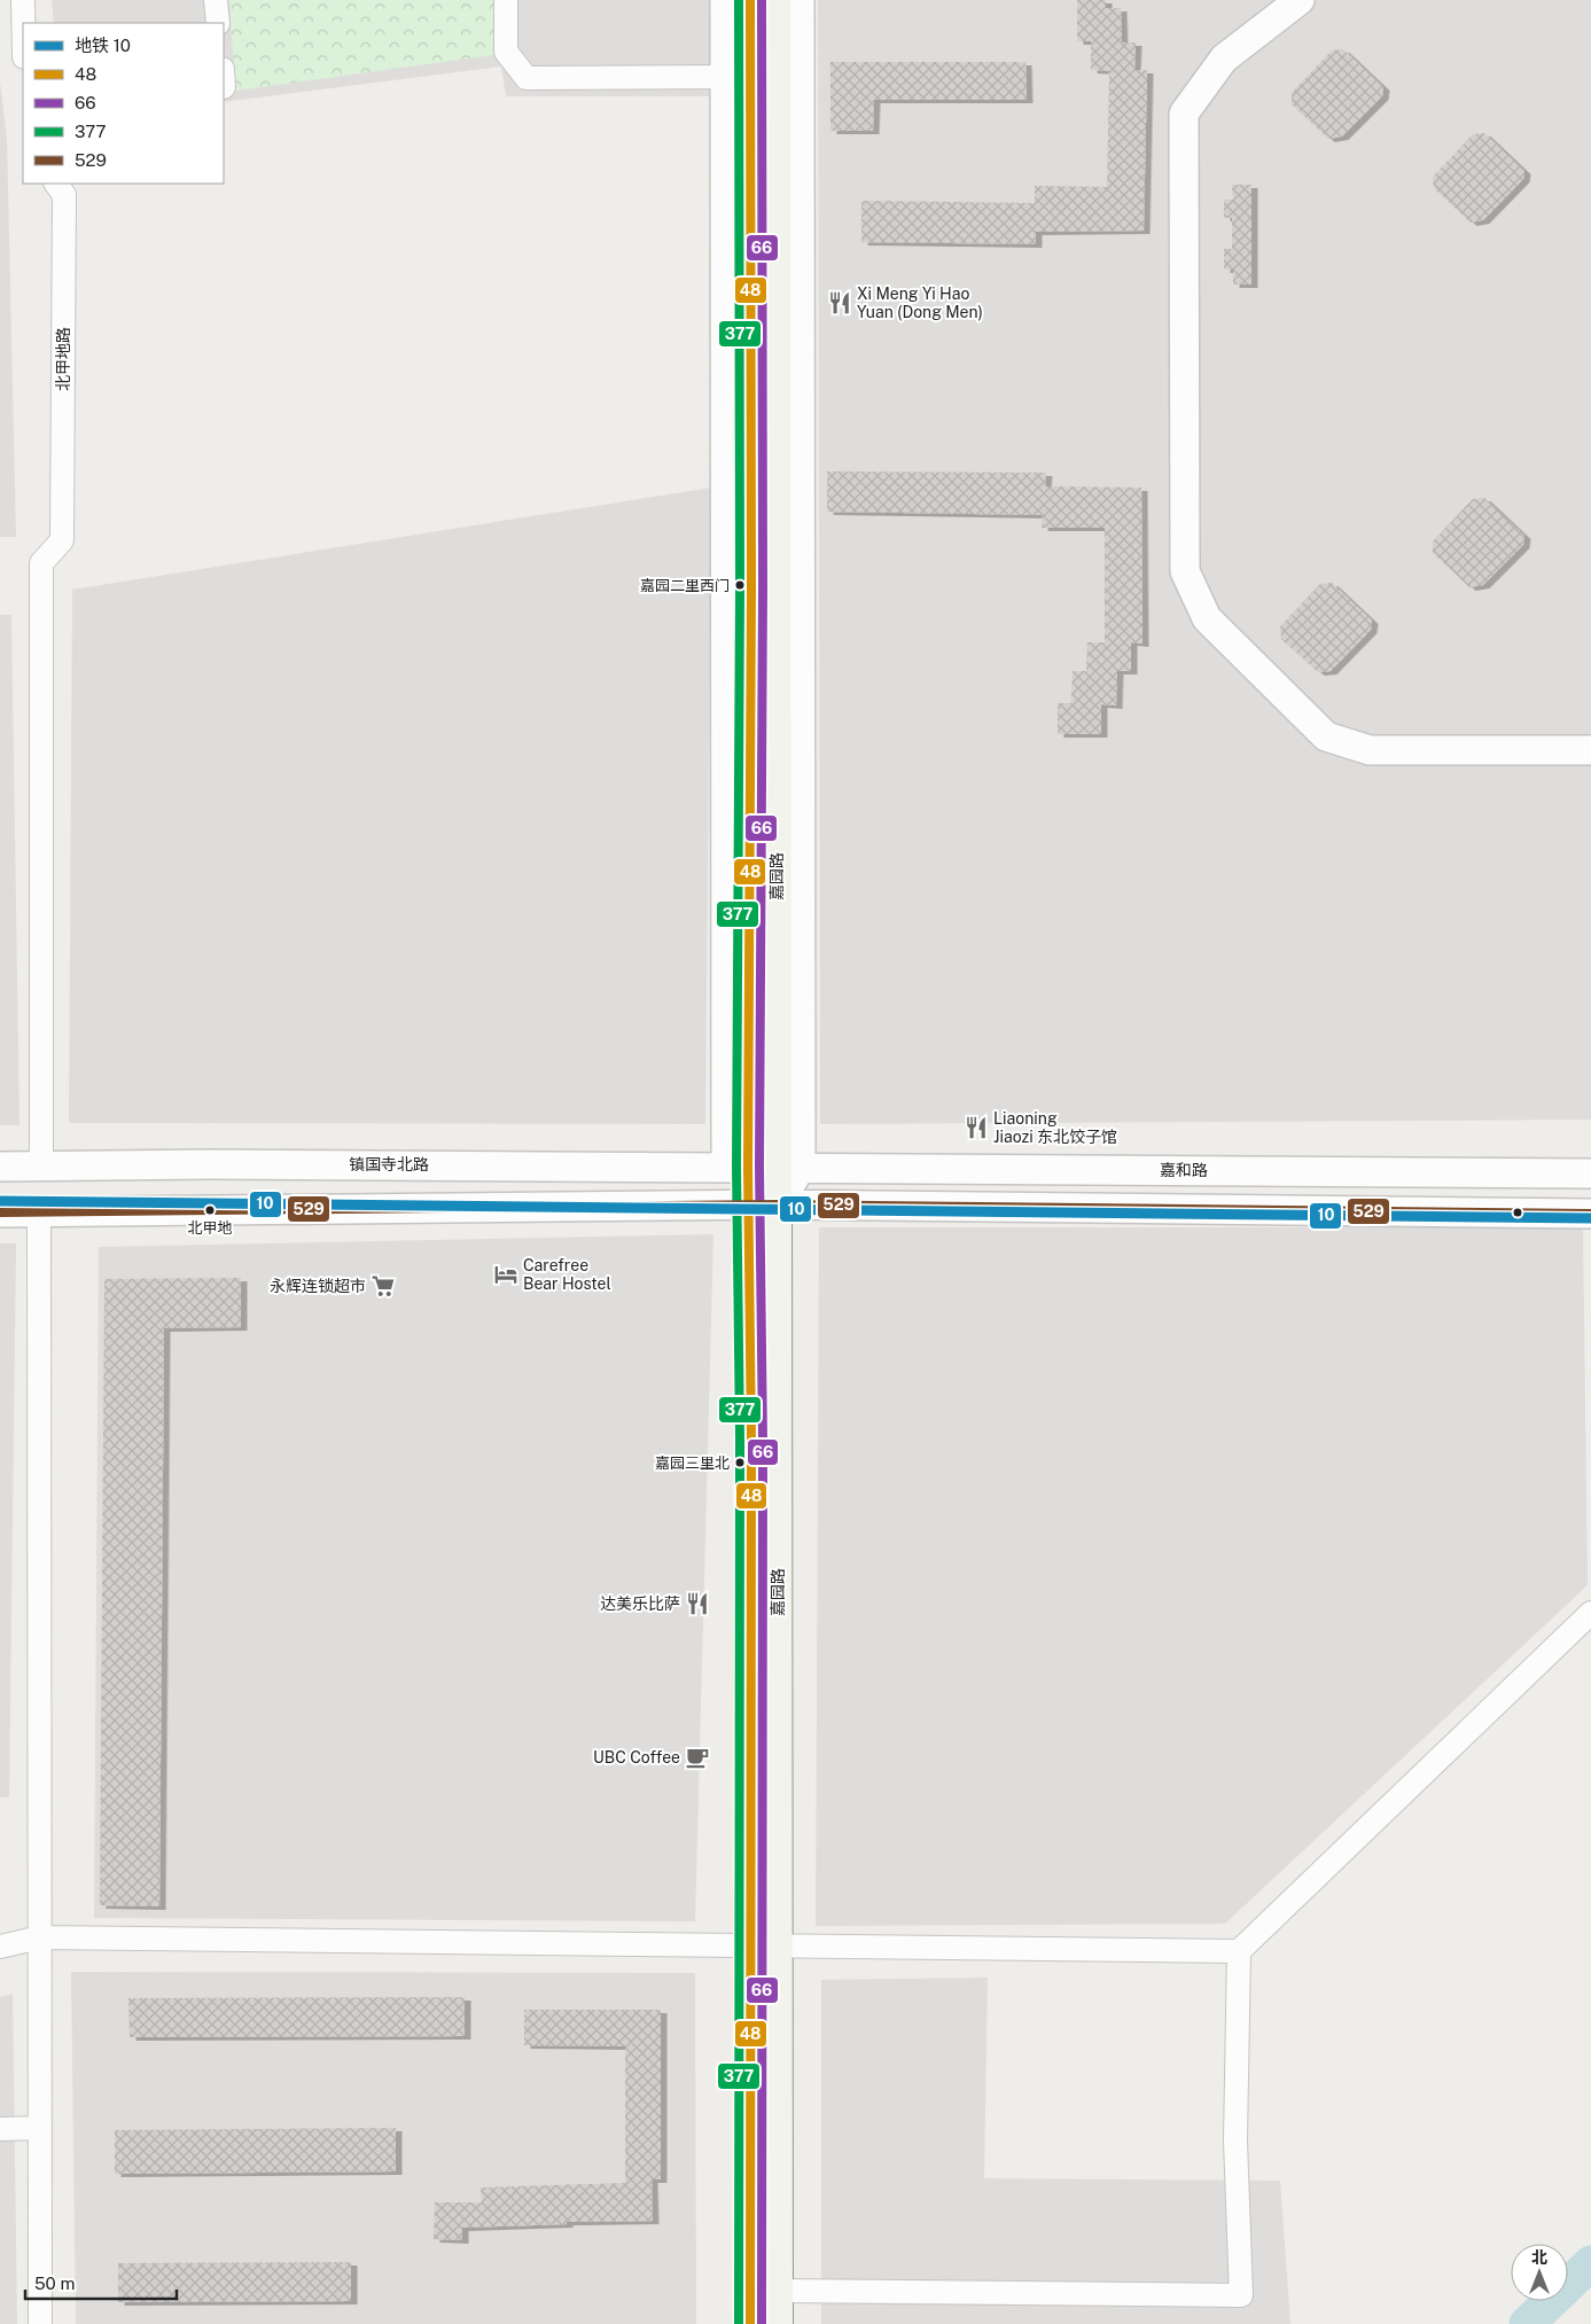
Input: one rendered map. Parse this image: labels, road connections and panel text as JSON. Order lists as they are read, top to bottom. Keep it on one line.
{"streets":{"main road":["嘉园路"],"street":["北甲地路","镇国寺北路","嘉和路"]},"crossings":[["北甲地路","镇国寺北路"],["嘉园路","镇国寺北路"],["嘉园路","嘉和路"],["镇国寺北路","嘉和路"]],"places":{"restaurant":["Xi Meng Yi Hao Yuan (Dong Men)","Liaoning Jiaozi 东北饺子馆","达美乐比萨"],"other":["嘉园二里西门","北甲地","嘉园三里北"],"hotel":["Carefree Bear Hostel"],"supermarket":["永辉连锁超市"],"cafe":["UBC Coffee"]},"lines":["transit line 48","transit line 66","transit line 377","metro line 10","transit line 529"],"legend":["地铁 10","48","66","377","529"],"scale_bar":"50 m","north":"top"}
